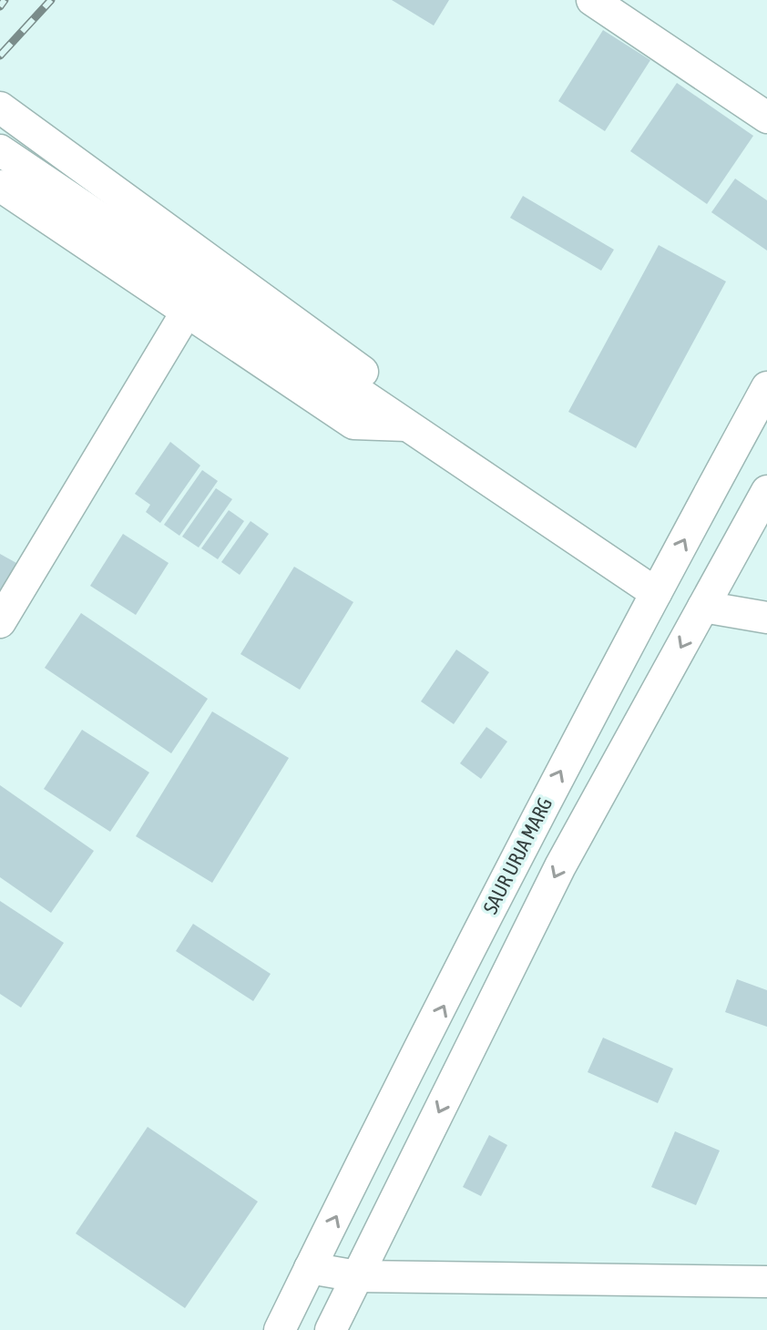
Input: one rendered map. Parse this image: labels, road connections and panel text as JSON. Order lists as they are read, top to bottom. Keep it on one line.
{"streets":{"street":["SAUR URJA MARG"]}}
